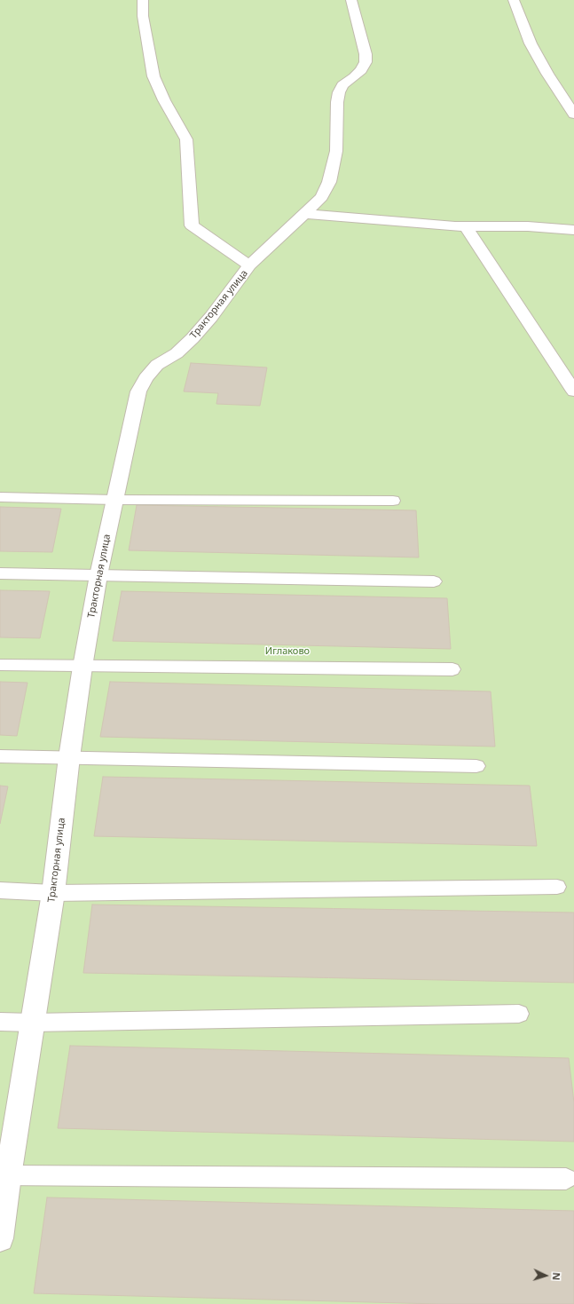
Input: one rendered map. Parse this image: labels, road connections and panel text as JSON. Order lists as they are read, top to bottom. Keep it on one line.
{"streets":{"street":["Тракторная улица"]},"parks":["Иглаково"],"north":"right"}
